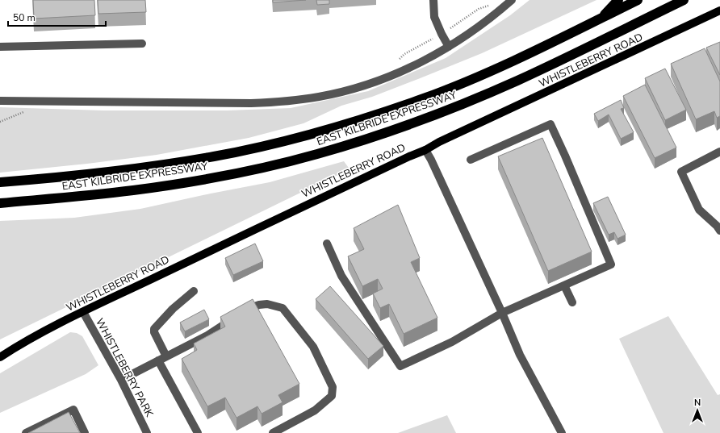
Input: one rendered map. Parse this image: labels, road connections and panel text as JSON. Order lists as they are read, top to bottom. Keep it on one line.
{"streets":{"highway":["EAST KILBRIDE EXPRESSWAY"],"main road":["WHISTLEBERRY ROAD"],"street":["WHISTLEBERRY PARK"]},"crossings":[["WHISTLEBERRY ROAD","WHISTLEBERRY PARK"]],"scale_bar":"50 m","north":"top"}
